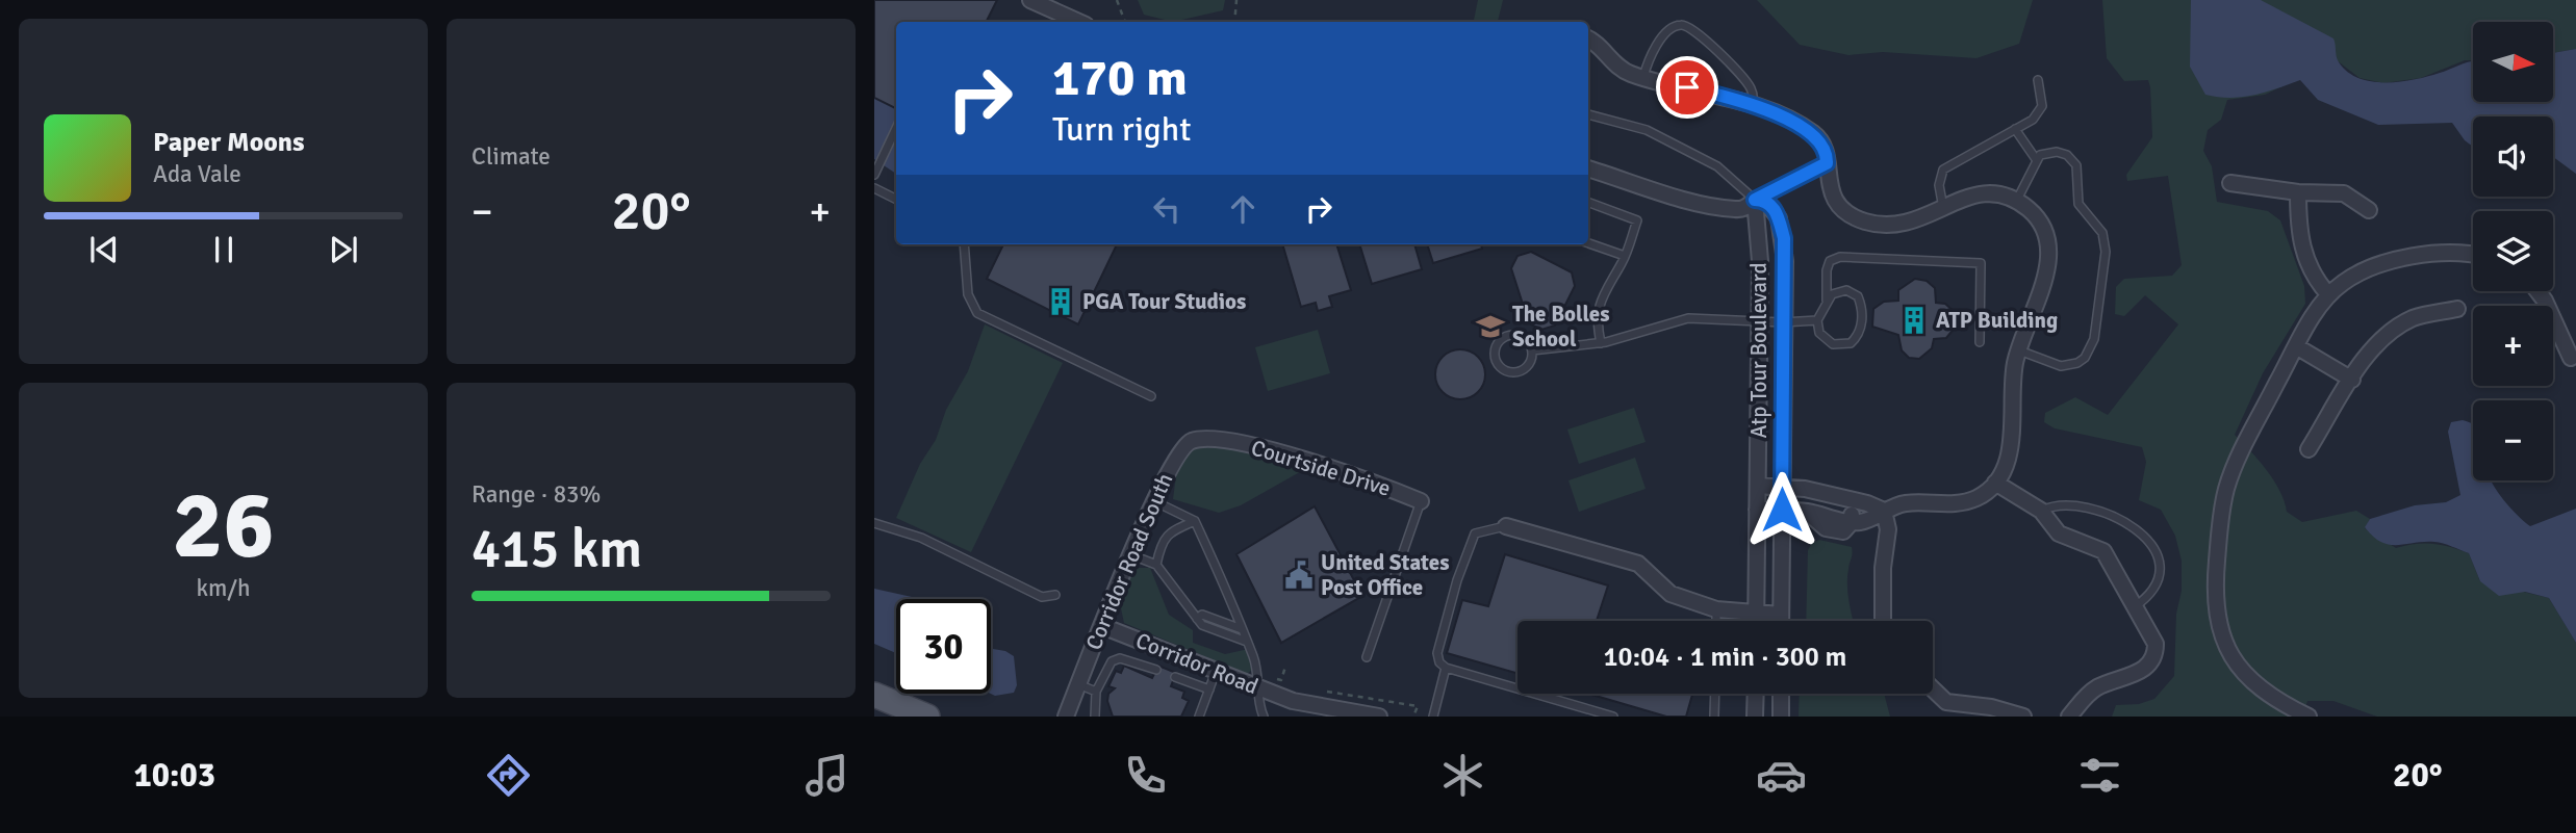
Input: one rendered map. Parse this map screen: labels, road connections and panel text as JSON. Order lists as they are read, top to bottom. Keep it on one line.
{"streets":{"street":["Atp Tour Boulevard","Courtside Drive","Corridor Road South","Corridor Road"]},"crossings":[["Courtside Drive","Corridor Road South"],["Corridor Road South","Corridor Road"]],"places":{"building":["PGA Tour Studios","ATP Building"],"school or university":["The Bolles School"],"public building":["United States Post Office"]},"north":"right","page":{"tile":["Climate",["26","km/h"],["Range · 83%","415 km"]],"map_buttons":["+","−"],"turn":["170 m","Turn right"],"song":["Paper Moons","Ada Vale"],"heat":["−","20°","+"],"limit":"30","trip":"10:04 · 1 min · 300 m","tabs":["10:03","20°"]}}
